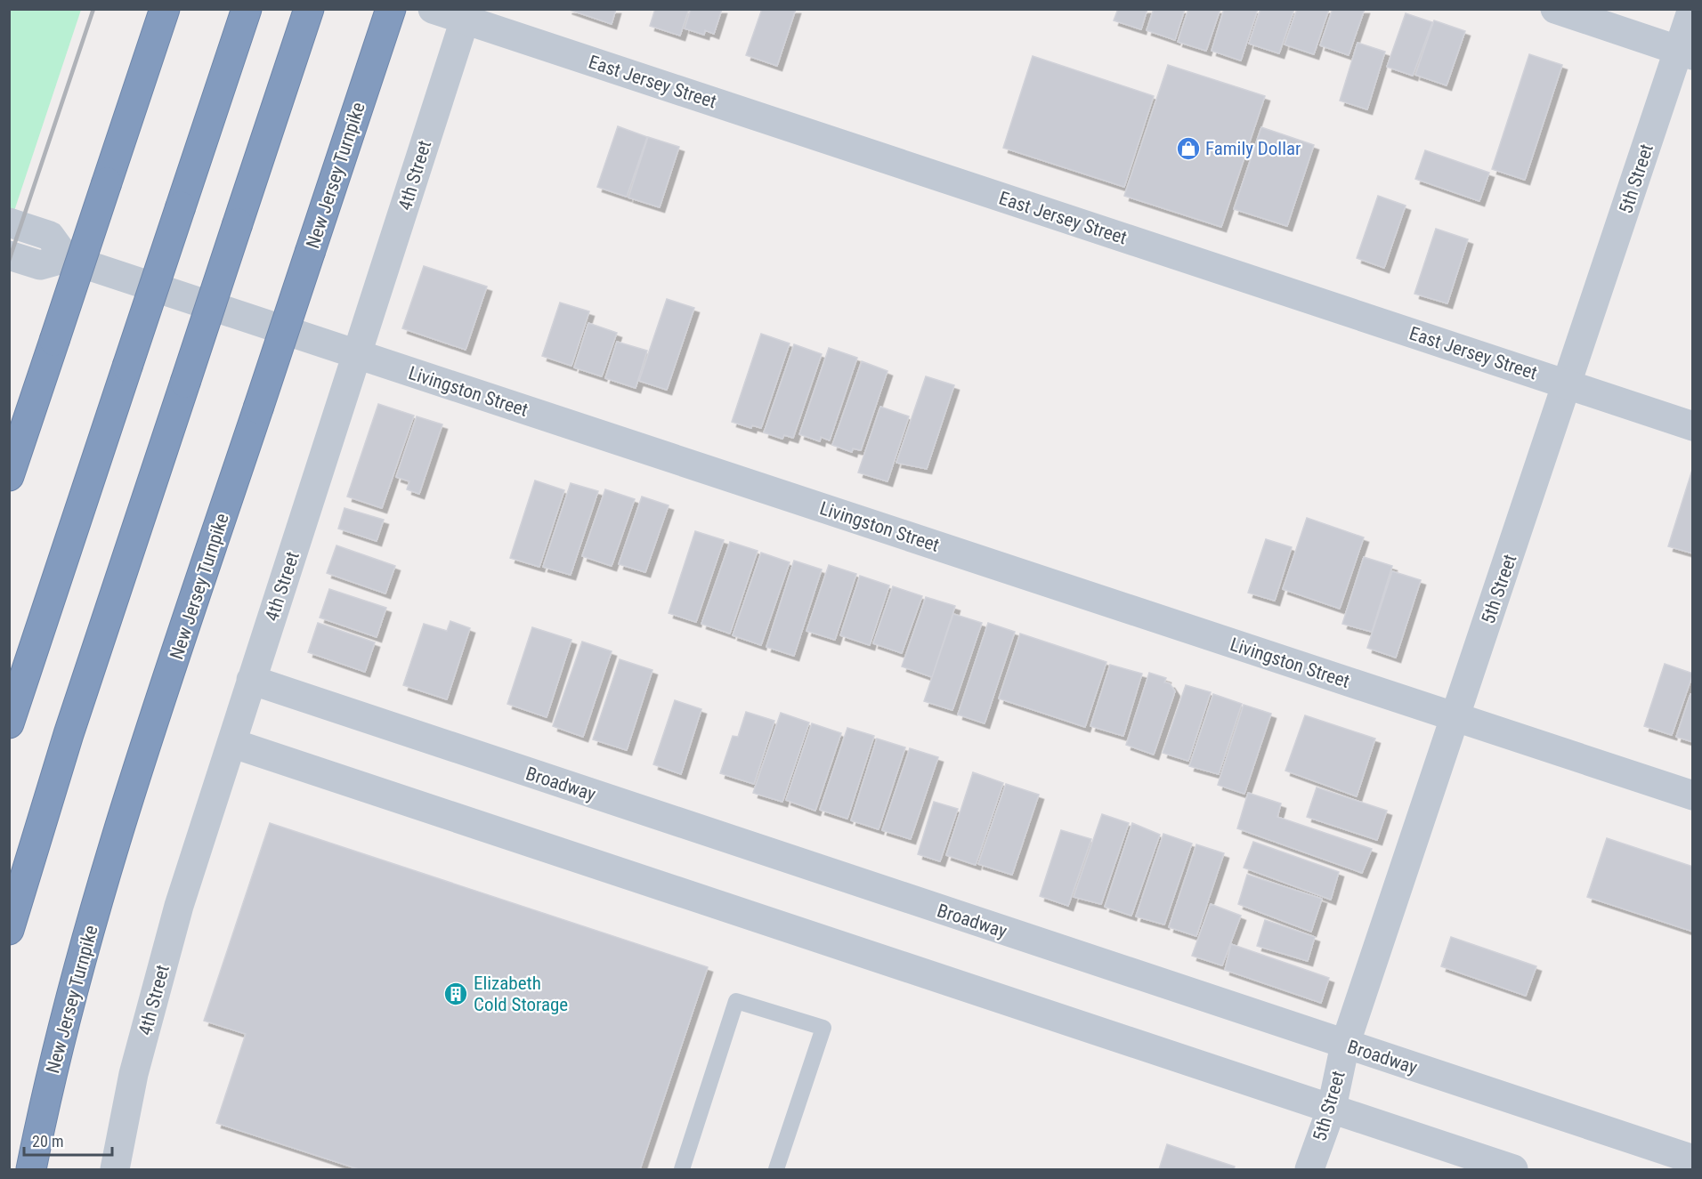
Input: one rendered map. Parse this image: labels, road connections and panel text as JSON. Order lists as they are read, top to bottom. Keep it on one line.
{"streets":{"highway":["New Jersey Turnpike"],"street":["East Jersey Street","4th Street","5th Street","Livingston Street","Broadway"]},"crossings":[["East Jersey Street","4th Street"],["East Jersey Street","5th Street"],["4th Street","Livingston Street"],["4th Street","Broadway"],["5th Street","Livingston Street"],["5th Street","Broadway"]],"places":{"shop":["Family Dollar"],"building":["Elizabeth Cold Storage"]},"scale_bar":"20 m"}
